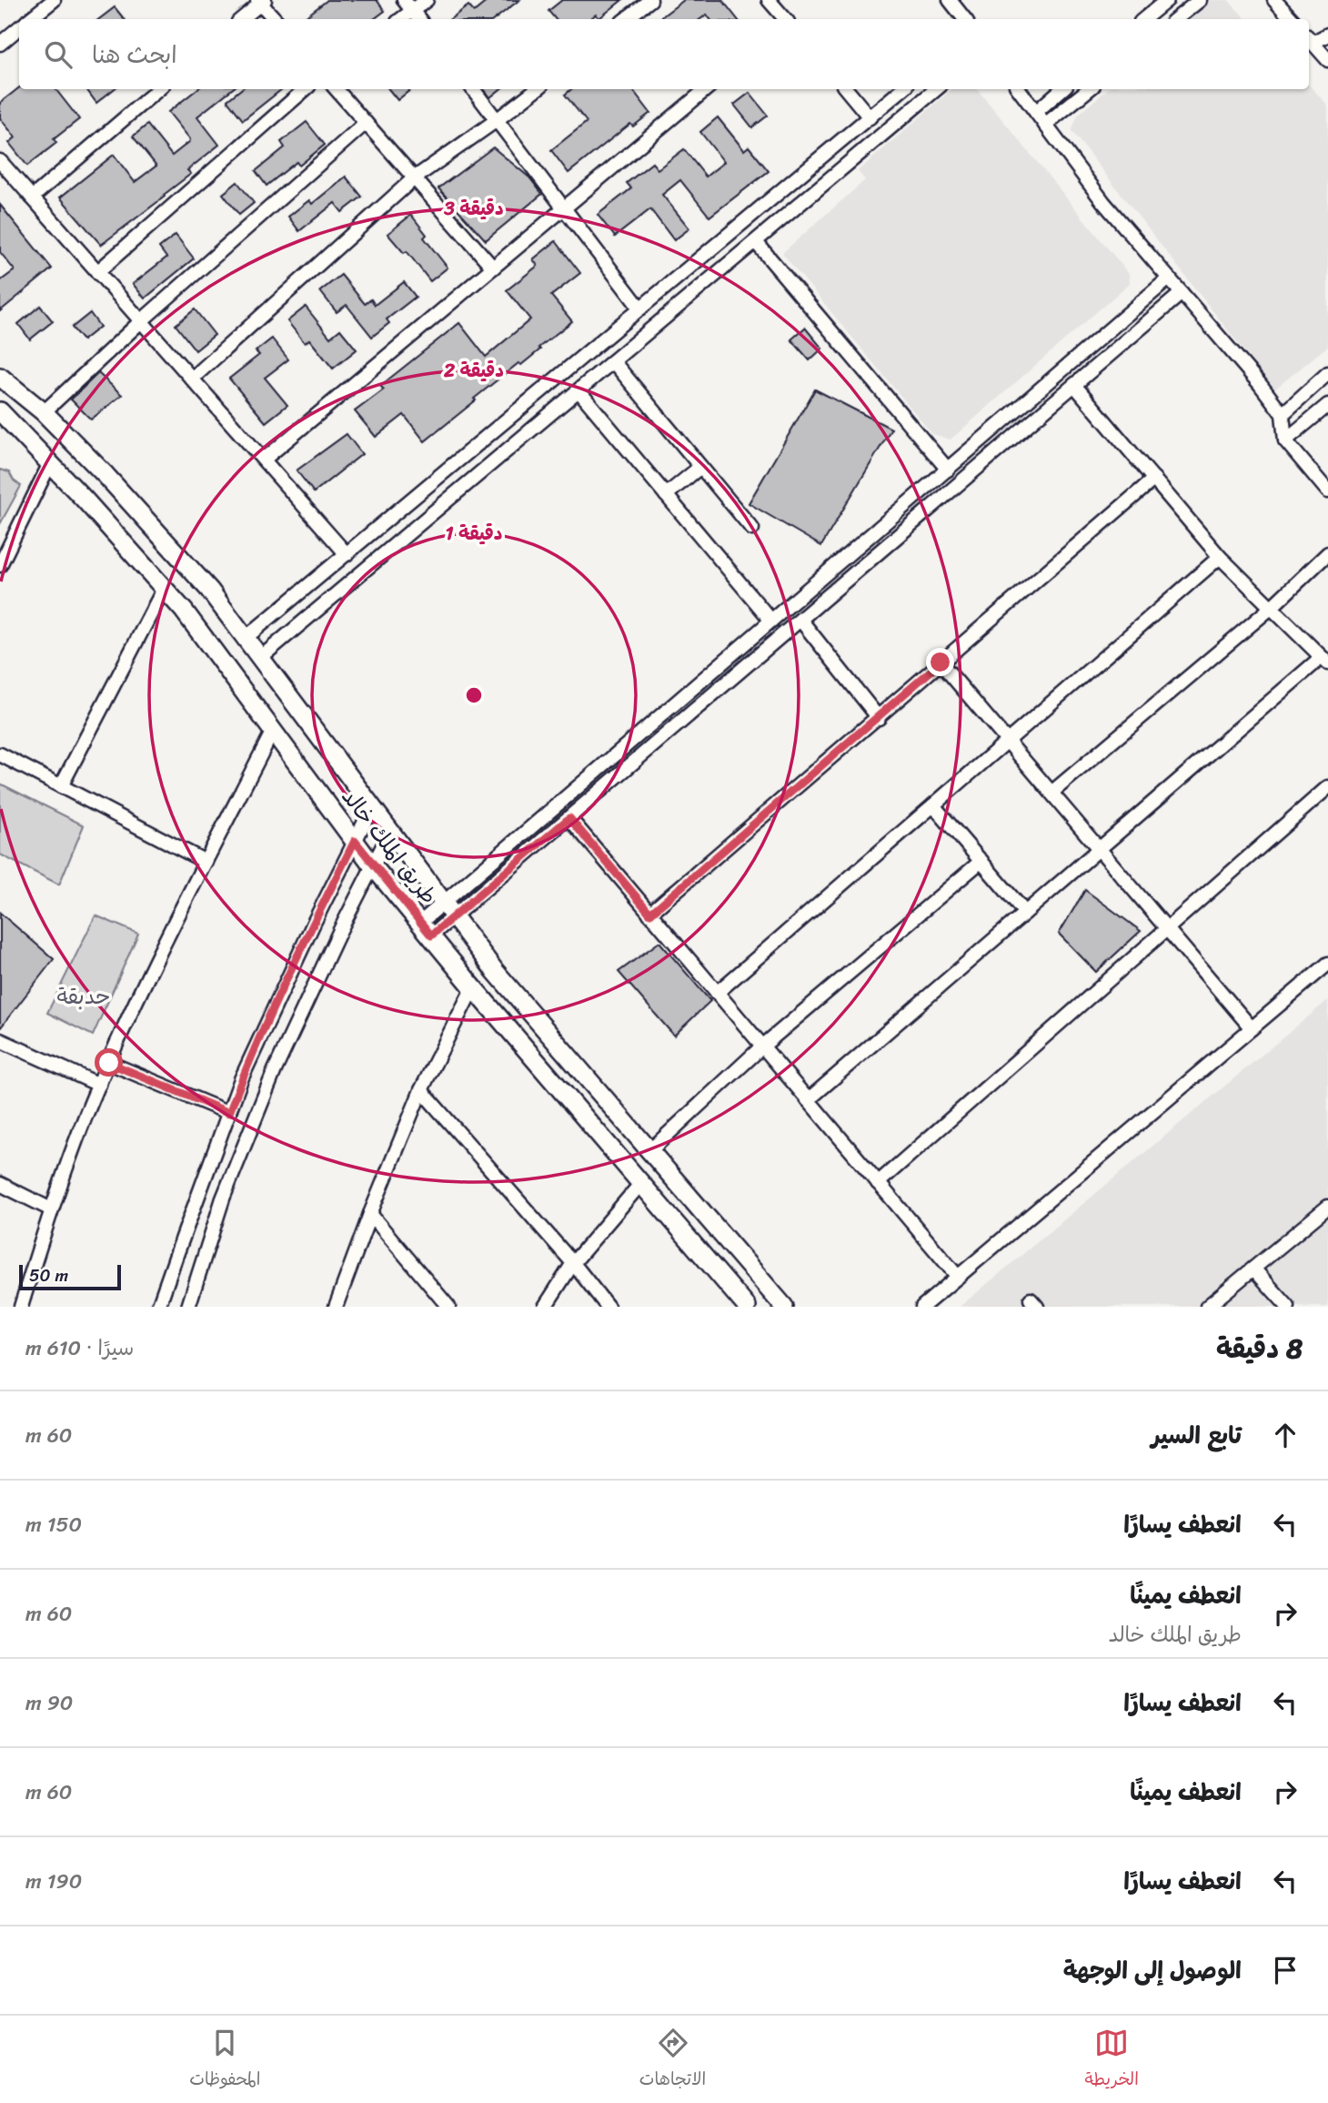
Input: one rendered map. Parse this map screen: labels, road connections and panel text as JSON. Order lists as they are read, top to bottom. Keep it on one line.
{"streets":{"main road":["طريق الملك خالد"]},"parks":["حدبقة"],"scale_bar":"50 m","page":{"search":"ابحث هنا","scale":"50 m","heading":["8 دقيقة","سيرًا · 610 m"],"list":[["تابع السير","60 m"],["انعطف يسارًا","150 m"],["انعطف يمينًا","طريق الملك خالد","60 m"],["انعطف يسارًا","90 m"],["انعطف يمينًا","60 m"],["انعطف يسارًا","190 m"],"الوصول إلى الوجهة"],"nav":["الخريطة","الاتجاهات","المحفوظات"]},"rings":["3 دقيقة","2 دقيقة","1 دقيقة"]}
